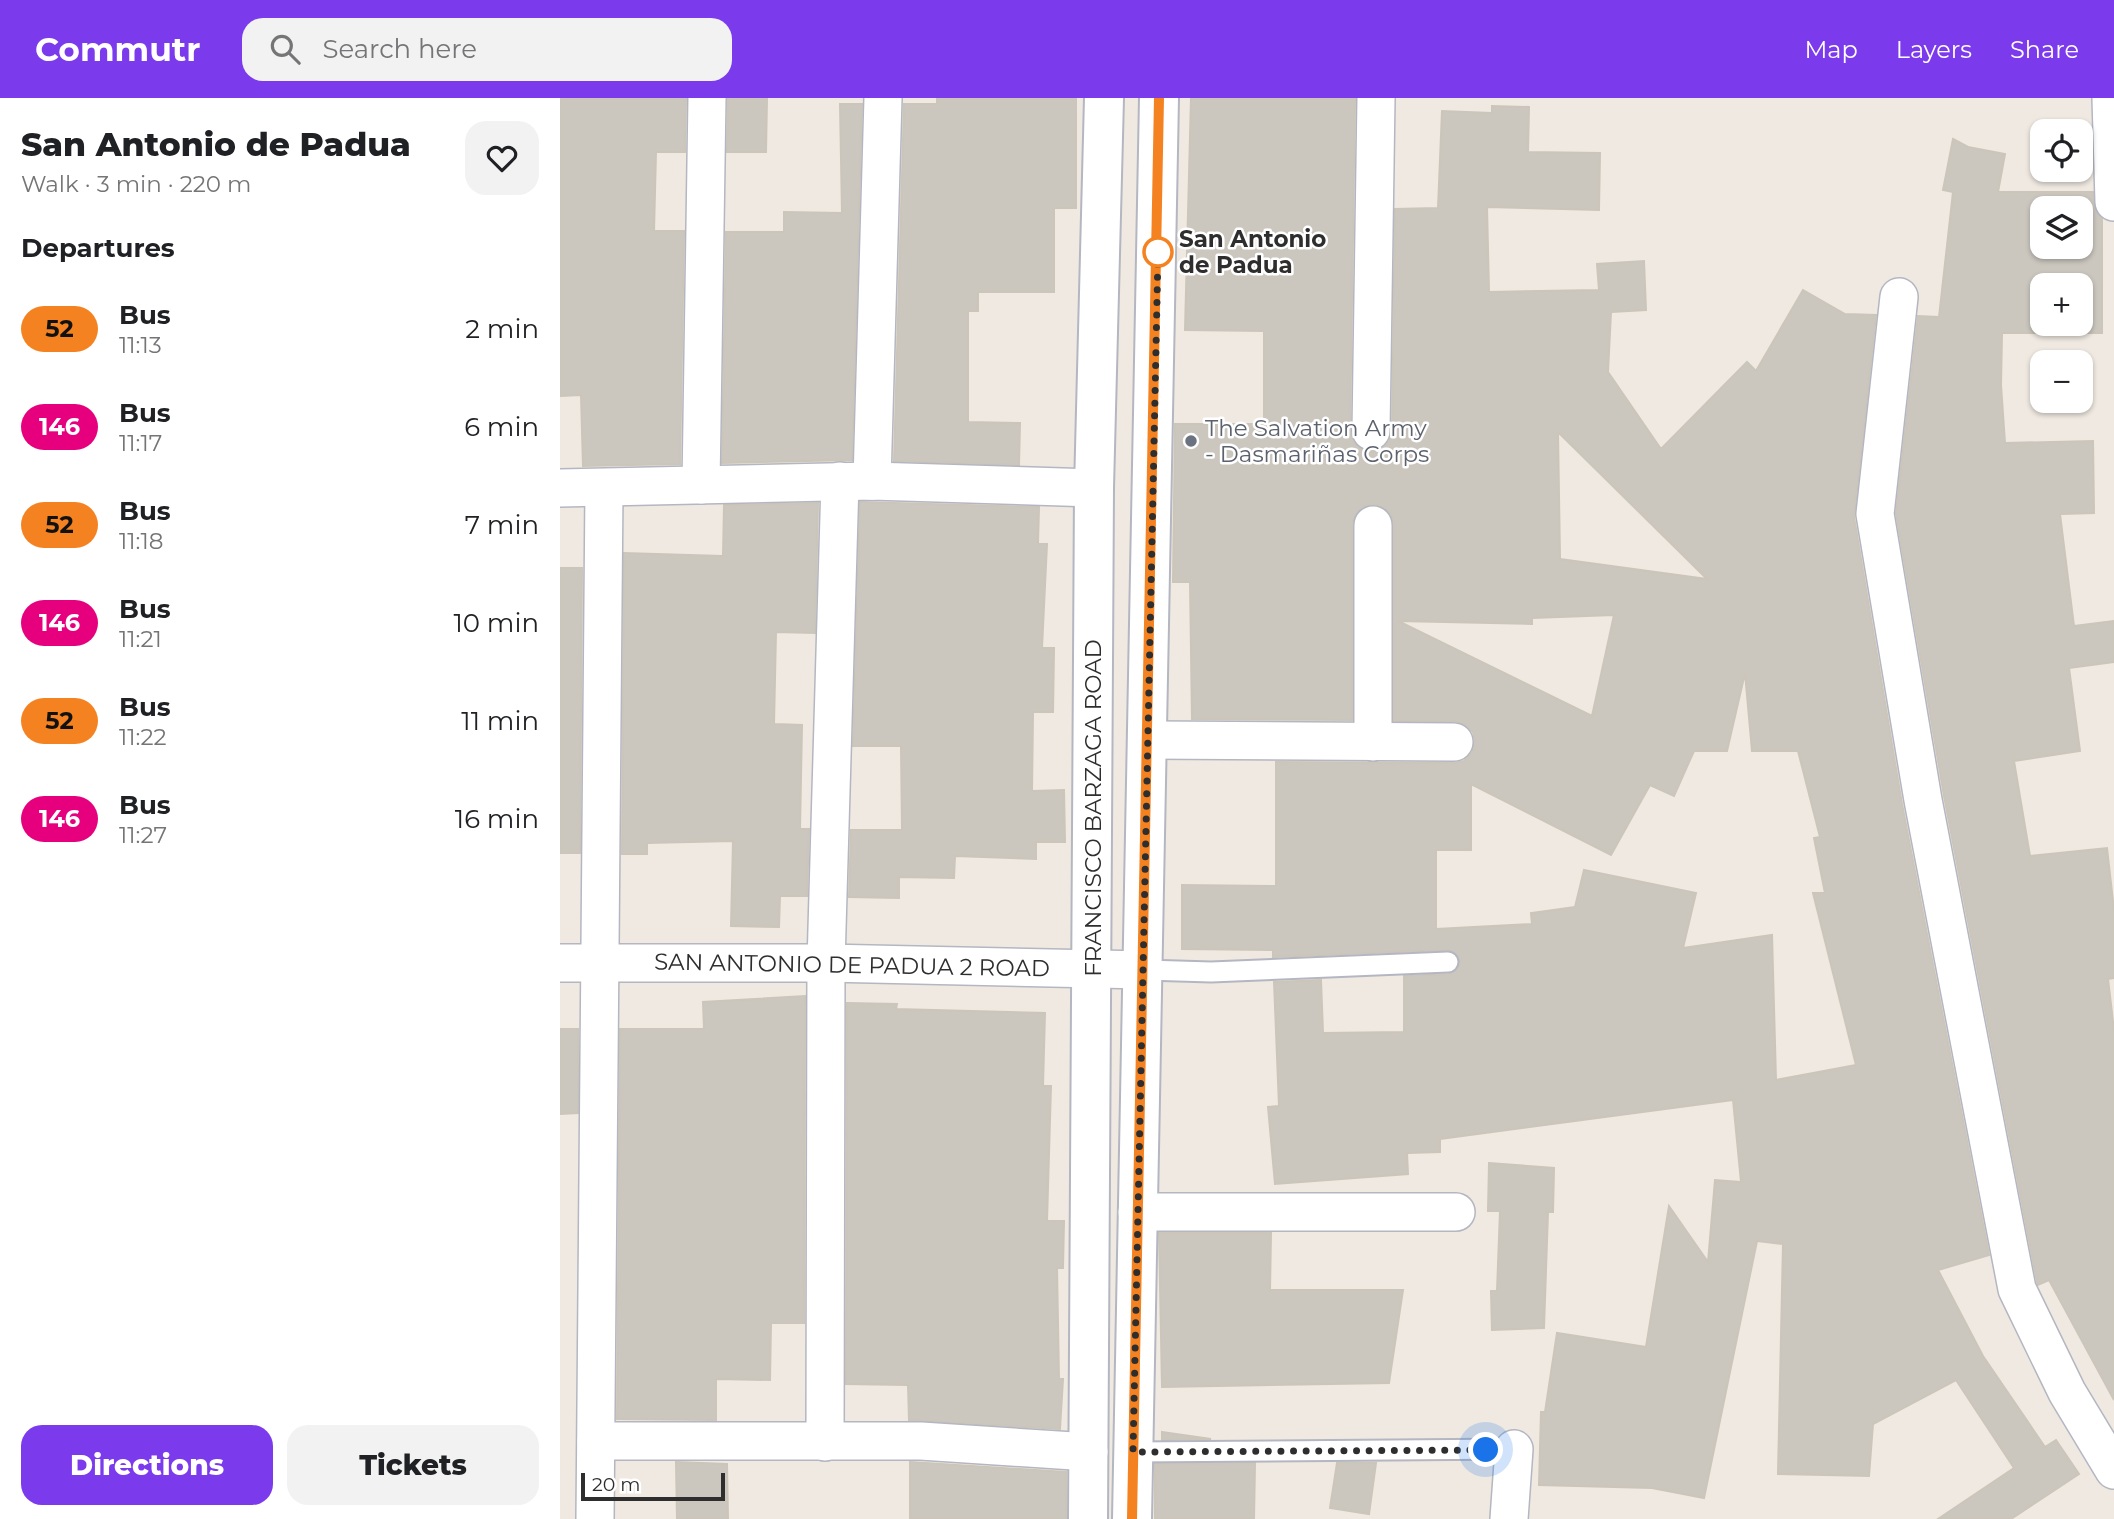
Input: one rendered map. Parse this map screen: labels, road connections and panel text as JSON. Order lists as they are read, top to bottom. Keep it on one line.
{"streets":{"street":["FRANCISCO BARZAGA ROAD","SAN ANTONIO DE PADUA 2 ROAD"]},"crossings":[["FRANCISCO BARZAGA ROAD","SAN ANTONIO DE PADUA 2 ROAD"]],"places":["San Antonio de Padua","The Salvation Army - Dasmariñas Corps"],"lines":["bus line 52"],"scale_bar":"20 m","page":{"header":"Commutr","search":"Search here","nav":["Map","Layers","Share"],"heading":[["San Antonio de Padua","Walk · 3 min · 220 m"],"Departures"],"map_buttons":["+","−"],"list":[{"mark":"52","name":"Bus","note":"11:13","value":"2 min"},{"mark":"146","name":"Bus","note":"11:17","value":"6 min"},{"mark":"52","name":"Bus","note":"11:18","value":"7 min"},{"mark":"146","name":"Bus","note":"11:21","value":"10 min"},{"mark":"52","name":"Bus","note":"11:22","value":"11 min"},{"mark":"146","name":"Bus","note":"11:27","value":"16 min"}],"buttons":["Directions","Tickets"],"scale":"20 m"}}
